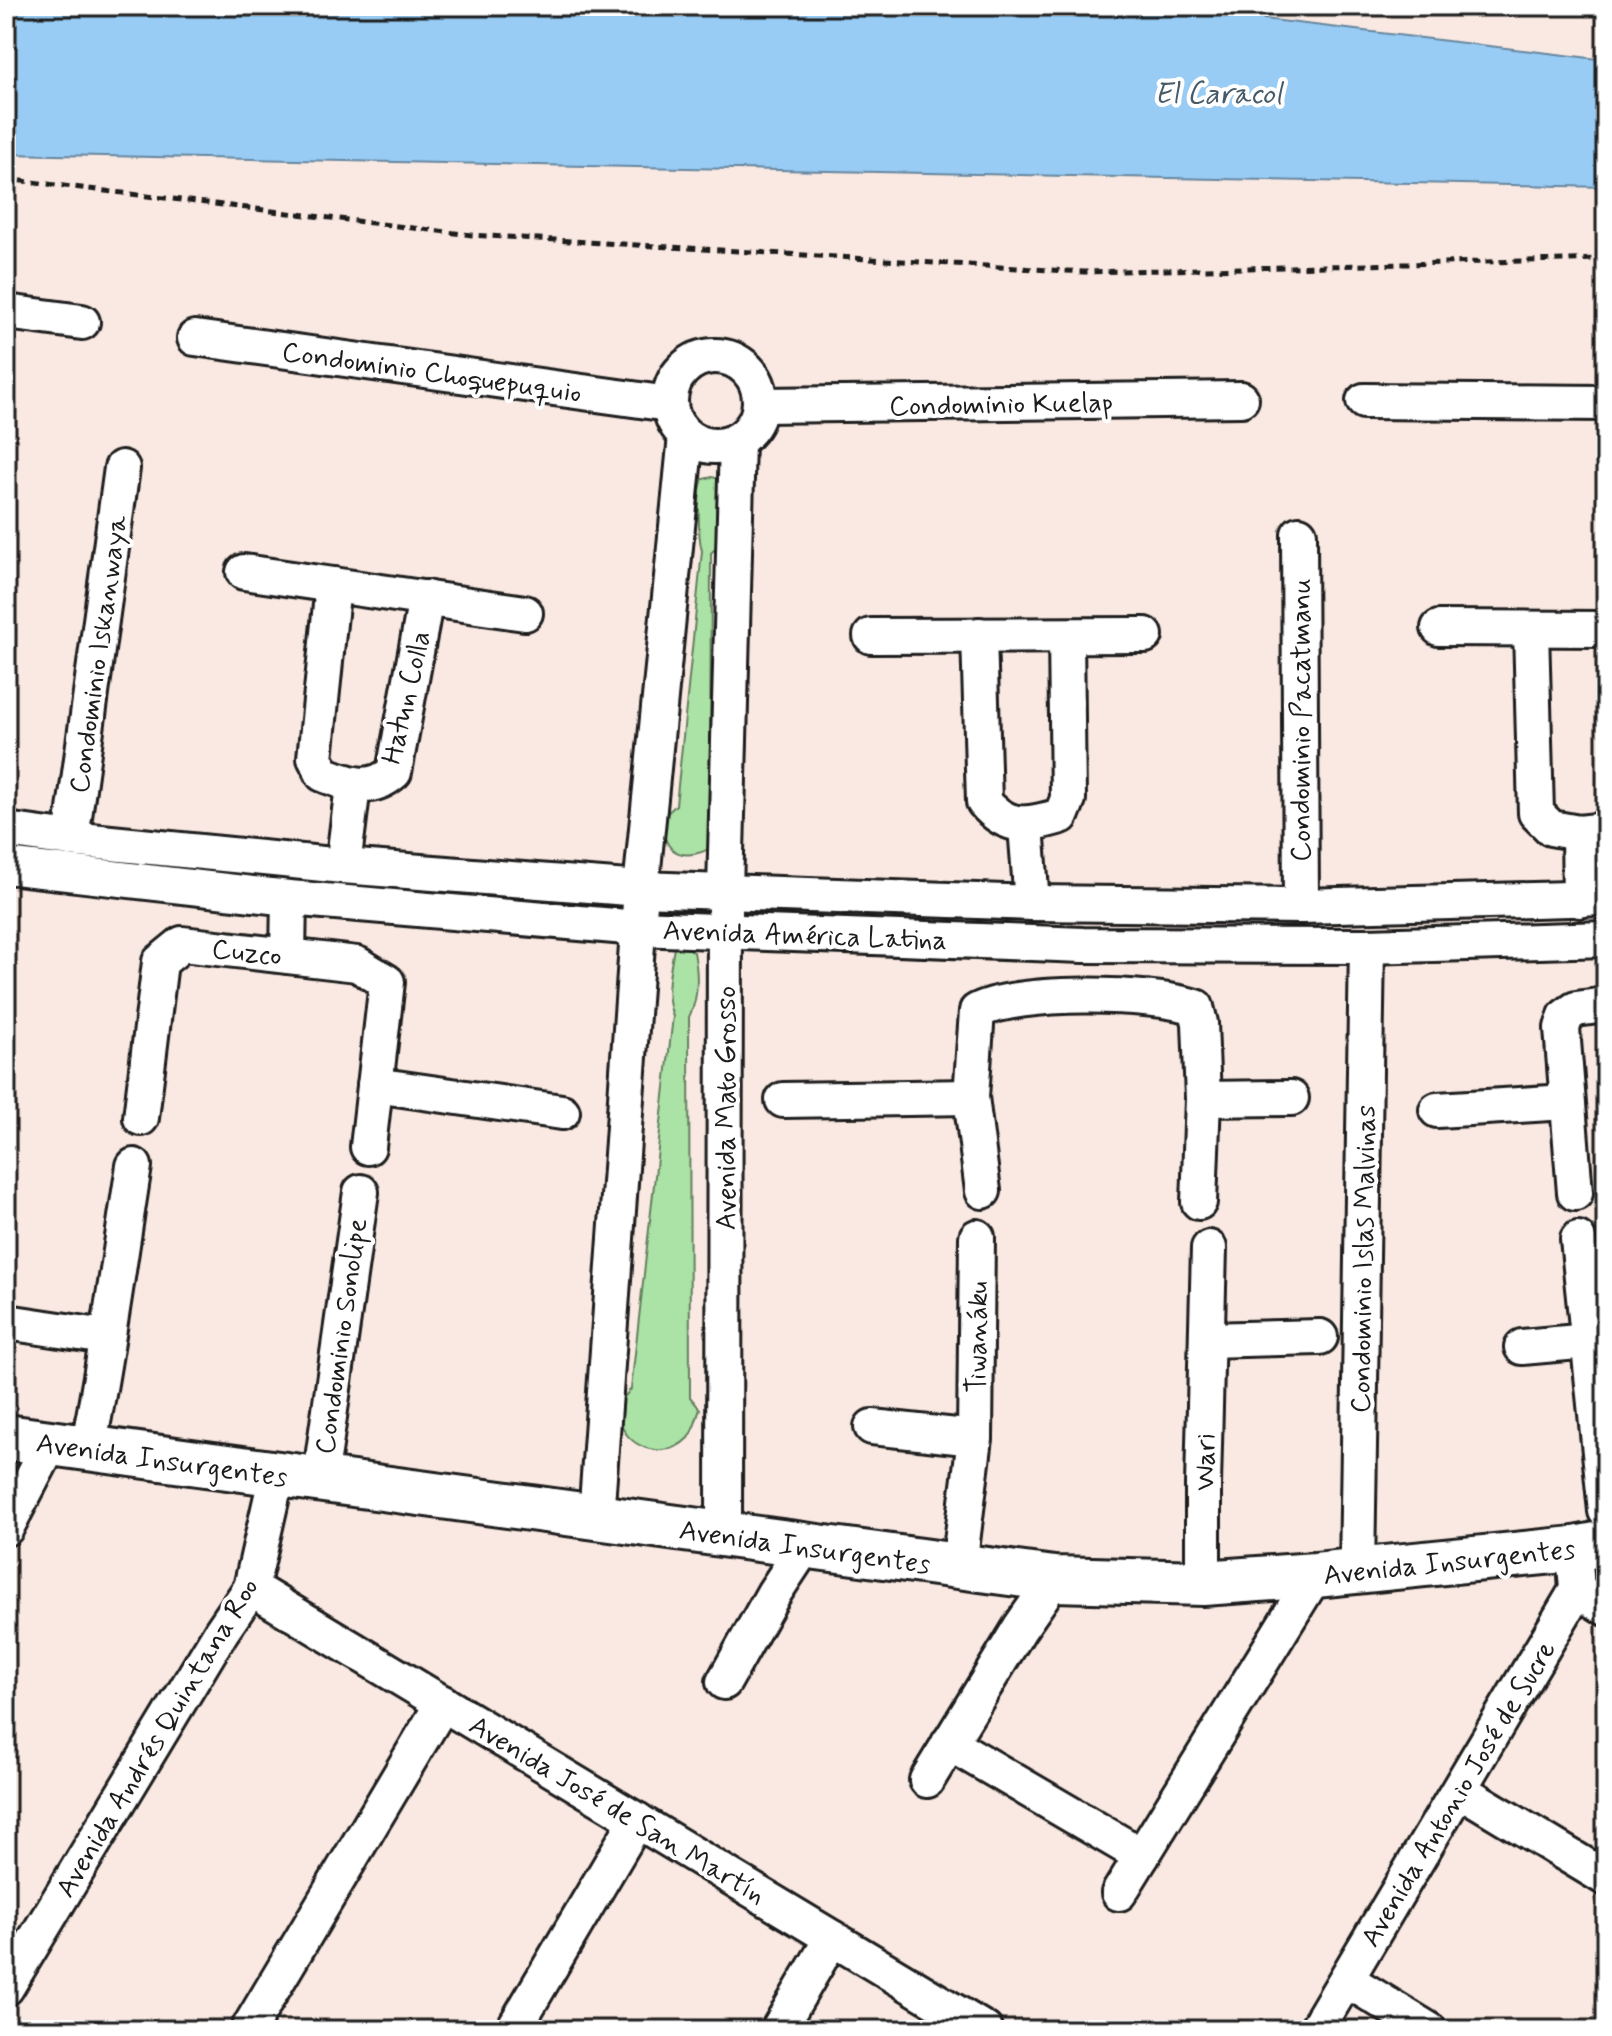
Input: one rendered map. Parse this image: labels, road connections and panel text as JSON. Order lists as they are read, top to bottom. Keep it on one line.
{"streets":{"main road":["Avenida Insurgentes"],"street":["Condominio Choquepuquio","Condominio Kuelap","Condominio Iskanwaya","Hatun Colla","Condominio Pacatmanu","Avenida América Latina","Cuzco","Avenida Mato Grosso","Condominio Islas Malvinas","Condominio Sonolipe","Tiwanáku","Wari","Avenida Andrés Quintana Roo","Avenida Antonio José de Sucre","Avenida José de San Martín"]},"crossings":[["Condominio Choquepuquio","Condominio Kuelap"],["Condominio Choquepuquio","Avenida Mato Grosso"],["Condominio Kuelap","Avenida Mato Grosso"],["Condominio Iskanwaya","Avenida América Latina"],["Condominio Pacatmanu","Avenida América Latina"],["Avenida América Latina","Avenida Mato Grosso"],["Avenida América Latina","Condominio Islas Malvinas"],["Avenida Mato Grosso","Avenida Insurgentes"],["Condominio Islas Malvinas","Avenida Insurgentes"],["Condominio Sonolipe","Avenida Insurgentes"],["Tiwanáku","Avenida Insurgentes"],["Avenida Insurgentes","Wari"],["Avenida Insurgentes","Avenida Andrés Quintana Roo"],["Avenida Insurgentes","Avenida Antonio José de Sucre"],["Avenida Andrés Quintana Roo","Avenida José de San Martín"]],"water":["El Caracol"]}
